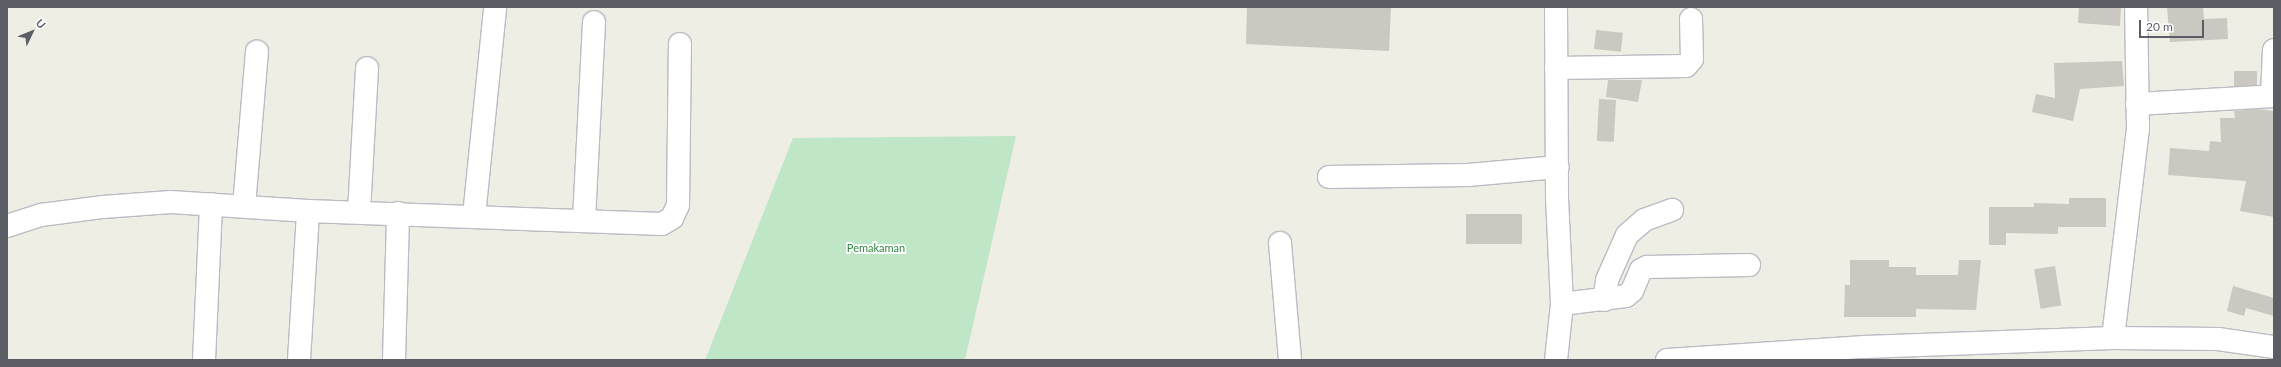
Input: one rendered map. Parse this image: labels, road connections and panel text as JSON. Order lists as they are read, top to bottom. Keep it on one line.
{"parks":["Pemakaman"],"scale_bar":"20 m","north":"top right"}
